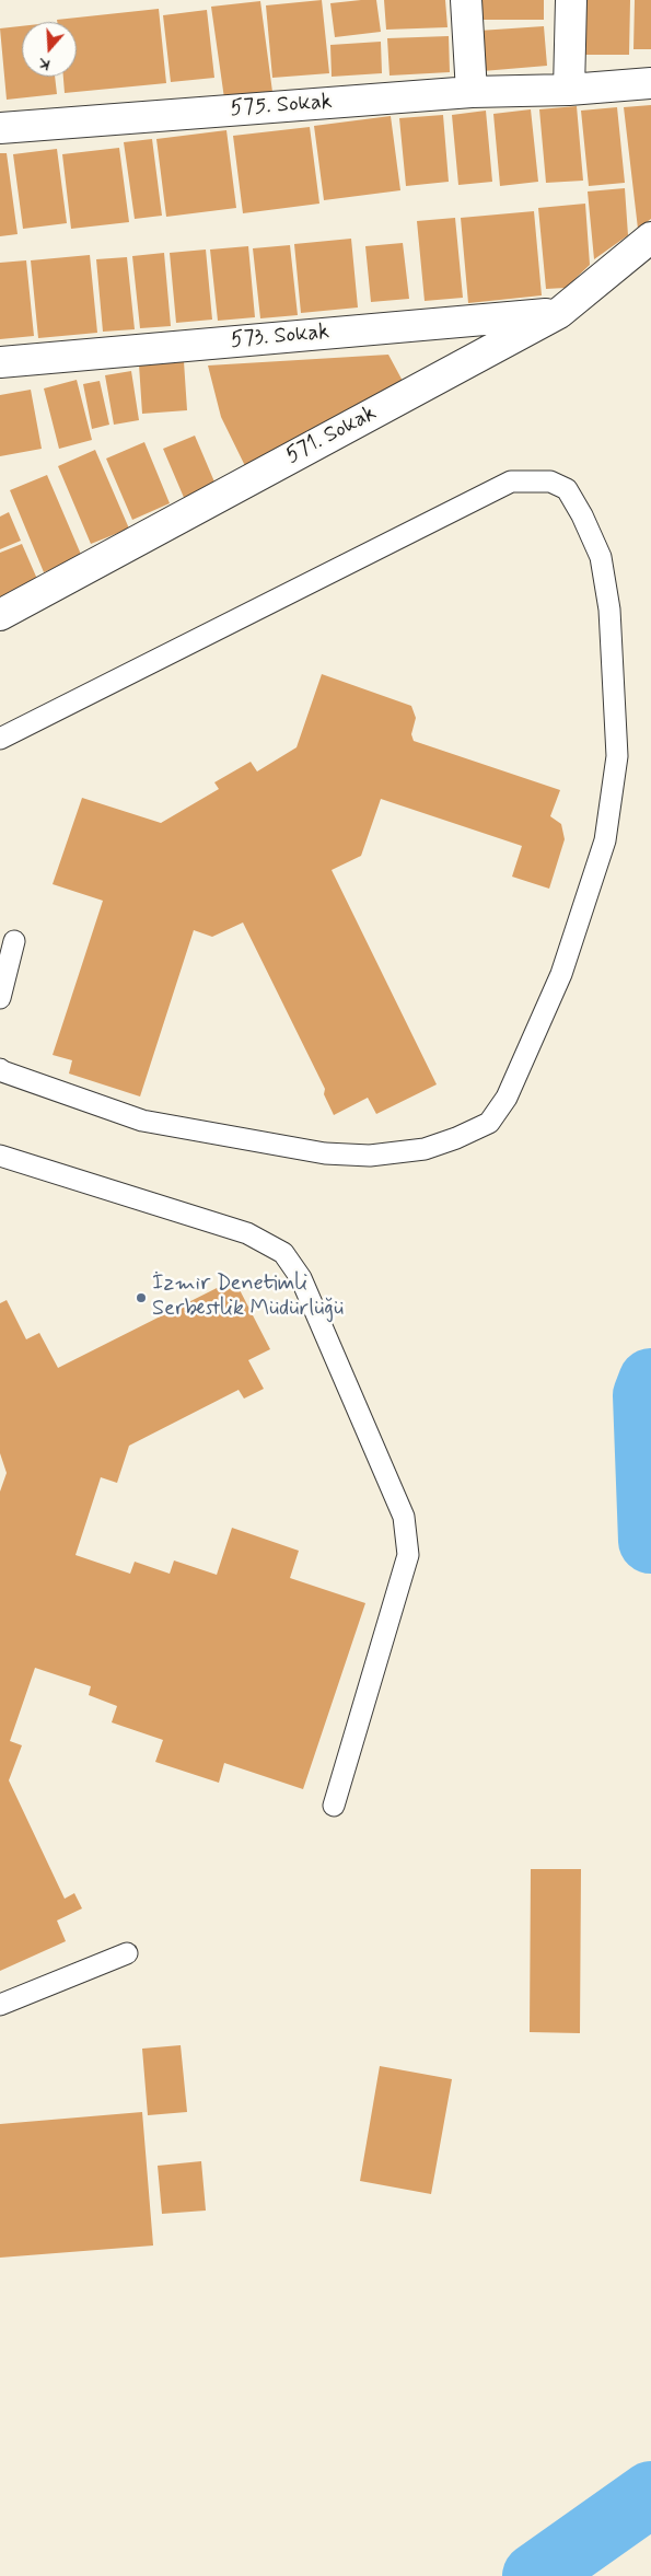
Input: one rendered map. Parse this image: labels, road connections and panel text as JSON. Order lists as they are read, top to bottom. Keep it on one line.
{"streets":{"street":["575. Sokak","573. Sokak","571. Sokak"]},"crossings":[["573. Sokak","571. Sokak"]],"places":["İzmir Denetimli Serbestlik Müdürlüğü"],"north":"bottom"}
